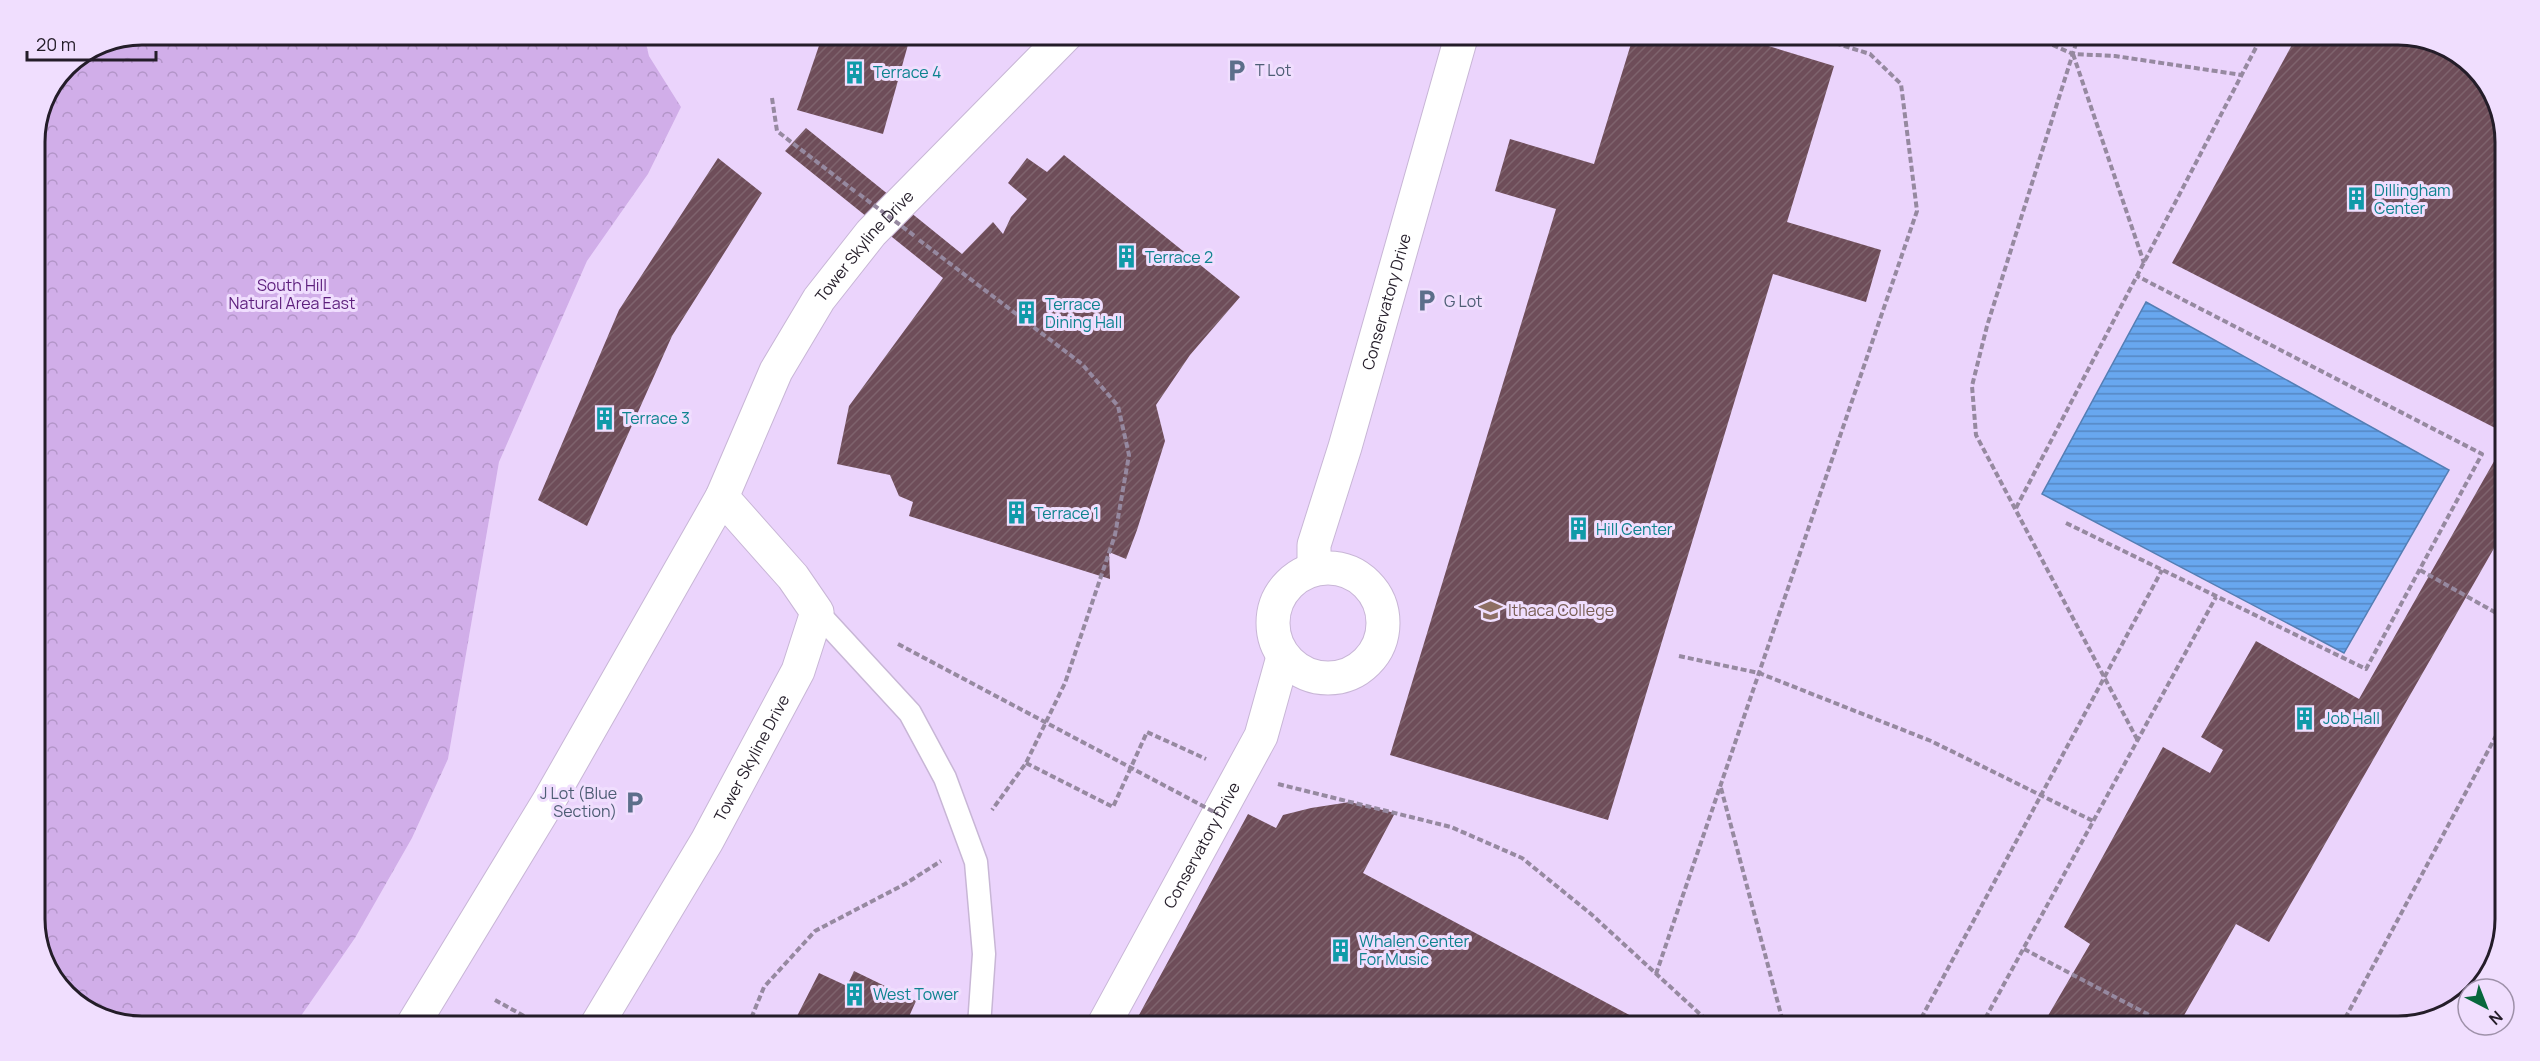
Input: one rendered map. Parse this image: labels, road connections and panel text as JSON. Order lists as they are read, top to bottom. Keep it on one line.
{"streets":{"street":["Tower Skyline Drive","Conservatory Drive"]},"parks":["South Hill Natural Area East"],"places":{"parking":["T Lot","G Lot","J Lot (Blue Section)"],"building":["Terrace 4","Dillingham Center","Terrace 2","Terrace Dining Hall","Terrace 3","Terrace 1","Hill Center","Job Hall","Whalen Center For Music","West Tower"],"school or university":["Ithaca College"]},"scale_bar":"20 m","north":"bottom right"}
